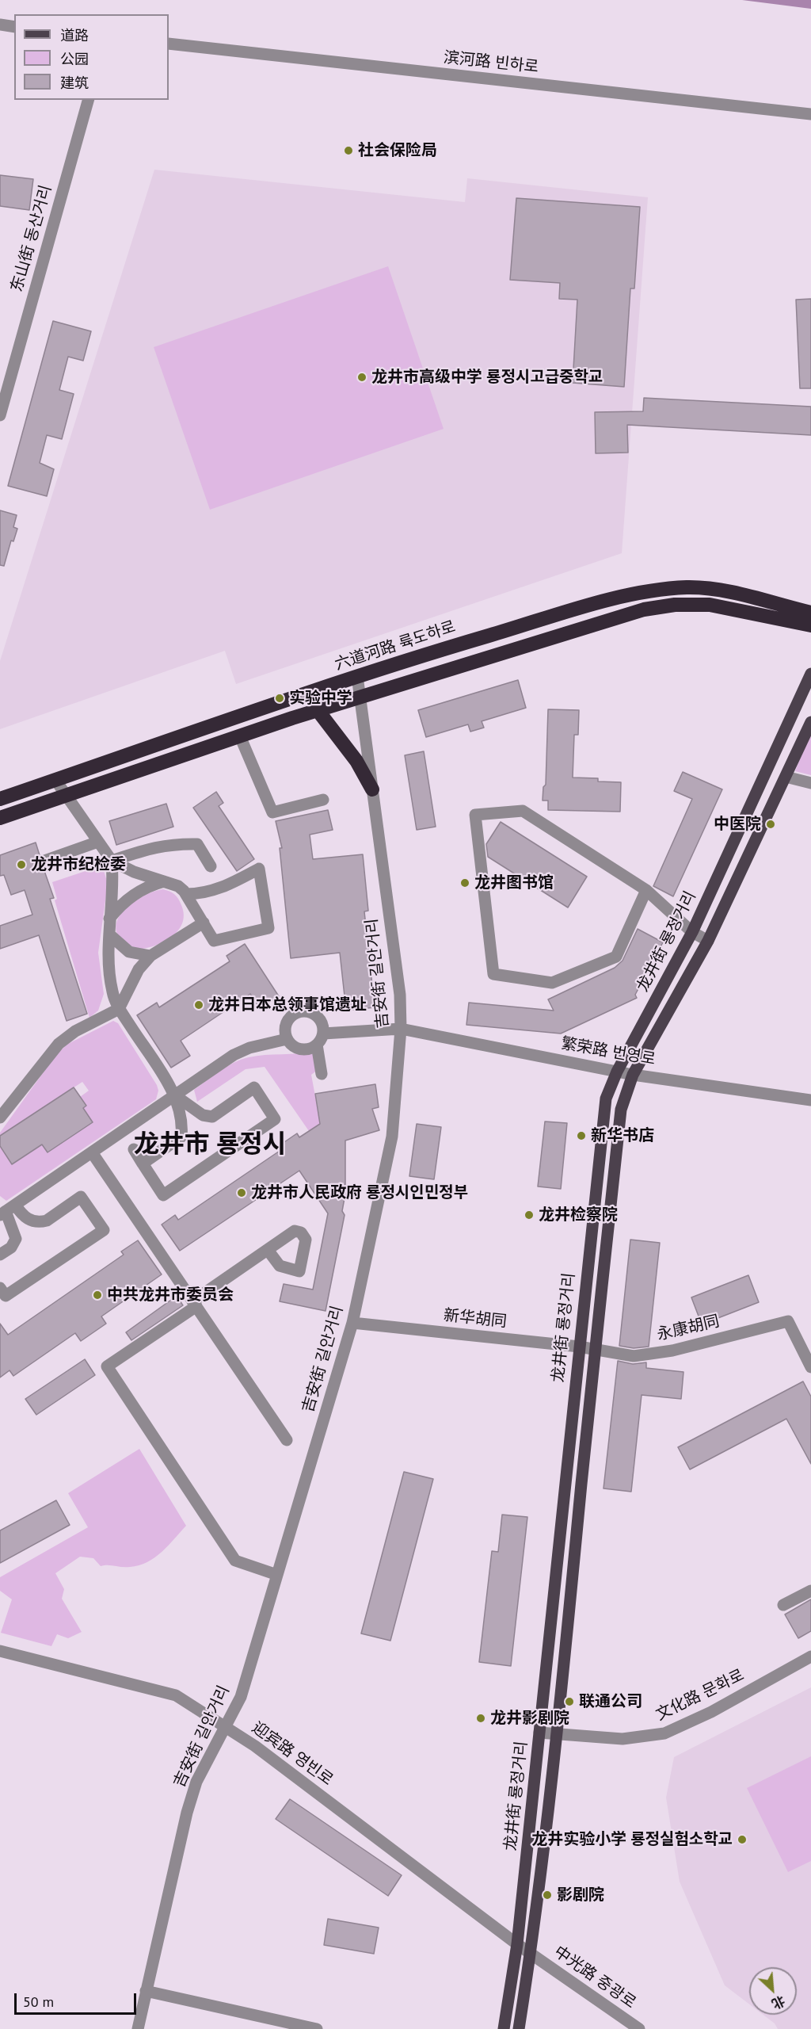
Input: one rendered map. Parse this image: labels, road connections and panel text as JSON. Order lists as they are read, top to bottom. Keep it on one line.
{"streets":{"highway":["六道河路 륙도하로"],"main road":["龙井街 룡정거리"],"street":["滨河路 빈하로","东山街 동산거리","吉安街 길안거리","繁荣路 번영로","新华胡同","永康胡同","文化路 문화로","迎宾路 영빈로","中光路 중광로"]},"crossings":[["六道河路 륙도하로","吉安街 길안거리"],["龙井街 룡정거리","繁荣路 번영로"],["龙井街 룡정거리","新华胡同"],["龙井街 룡정거리","永康胡同"],["龙井街 룡정거리","文化路 문화로"],["龙井街 룡정거리","迎宾路 영빈로"],["龙井街 룡정거리","中光路 중광로"],["吉安街 길안거리","繁荣路 번영로"],["吉安街 길안거리","新华胡同"],["吉安街 길안거리","迎宾路 영빈로"],["新华胡同","永康胡同"],["迎宾路 영빈로","中光路 중광로"]],"districts":["龙井市 룡정시"],"places":["社会保险局","龙井市高级中学 룡정시고급중학교","实验中学","中医院","龙井市纪检委","龙井图书馆","龙井日本总领事馆遗址","新华书店","龙井市人民政府 룡정시인민정부","龙井检察院","中共龙井市委员会","联通公司","龙井影剧院","龙井实验小学 룡정실험소학교","影剧院"],"legend":["道路","公园","建筑"],"scale_bar":"50 m","north":"bottom right"}
